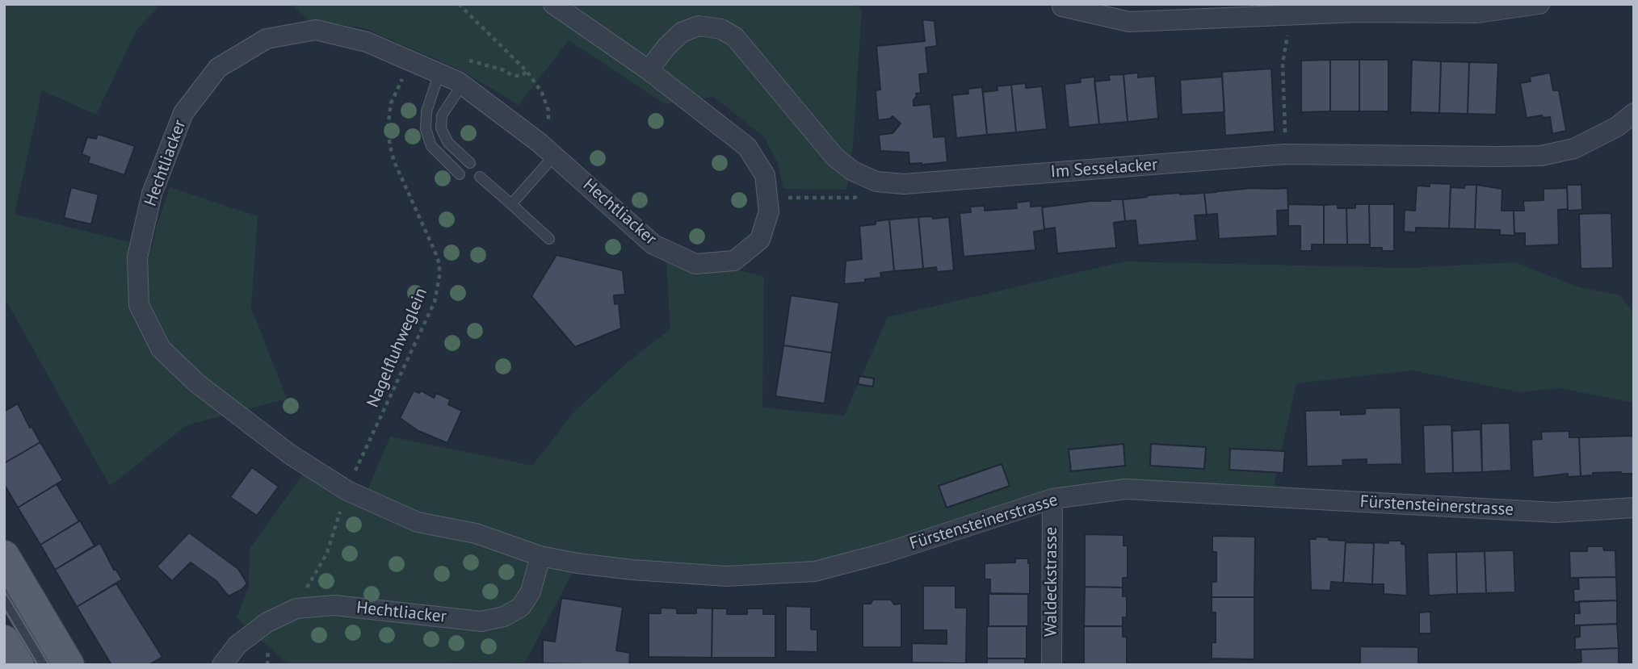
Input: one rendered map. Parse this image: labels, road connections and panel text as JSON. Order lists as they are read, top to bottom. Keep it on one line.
{"streets":{"street":["Hechtliacker","Im Sesselacker","Fürstensteinerstrasse","Waldeckstrasse"],"path":["Nagelfluhweglein"]},"crossings":[["Hechtliacker","Im Sesselacker"],["Hechtliacker","Nagelfluhweglein"],["Hechtliacker","Fürstensteinerstrasse"],["Fürstensteinerstrasse","Waldeckstrasse"]]}
